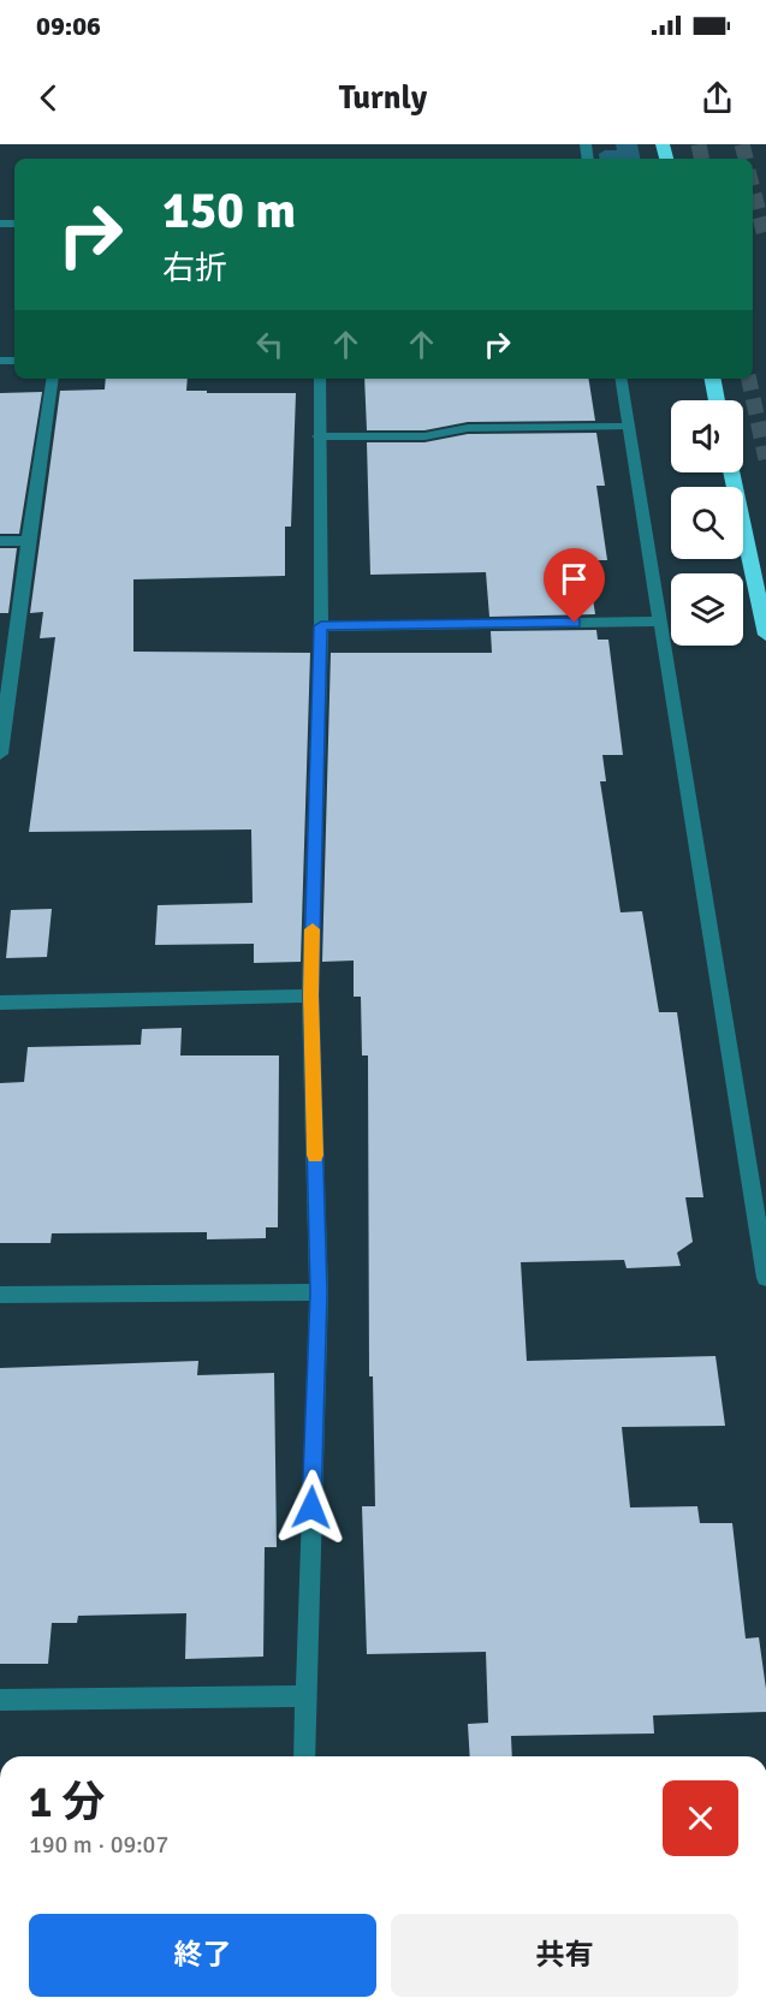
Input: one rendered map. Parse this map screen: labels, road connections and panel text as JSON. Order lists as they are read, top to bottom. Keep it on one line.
{"page":{"status":"09:06","header":"Turnly","turn":["150 m","右折"],"heading":["1 分","190 m · 09:07"],"buttons":["終了","共有"]}}
